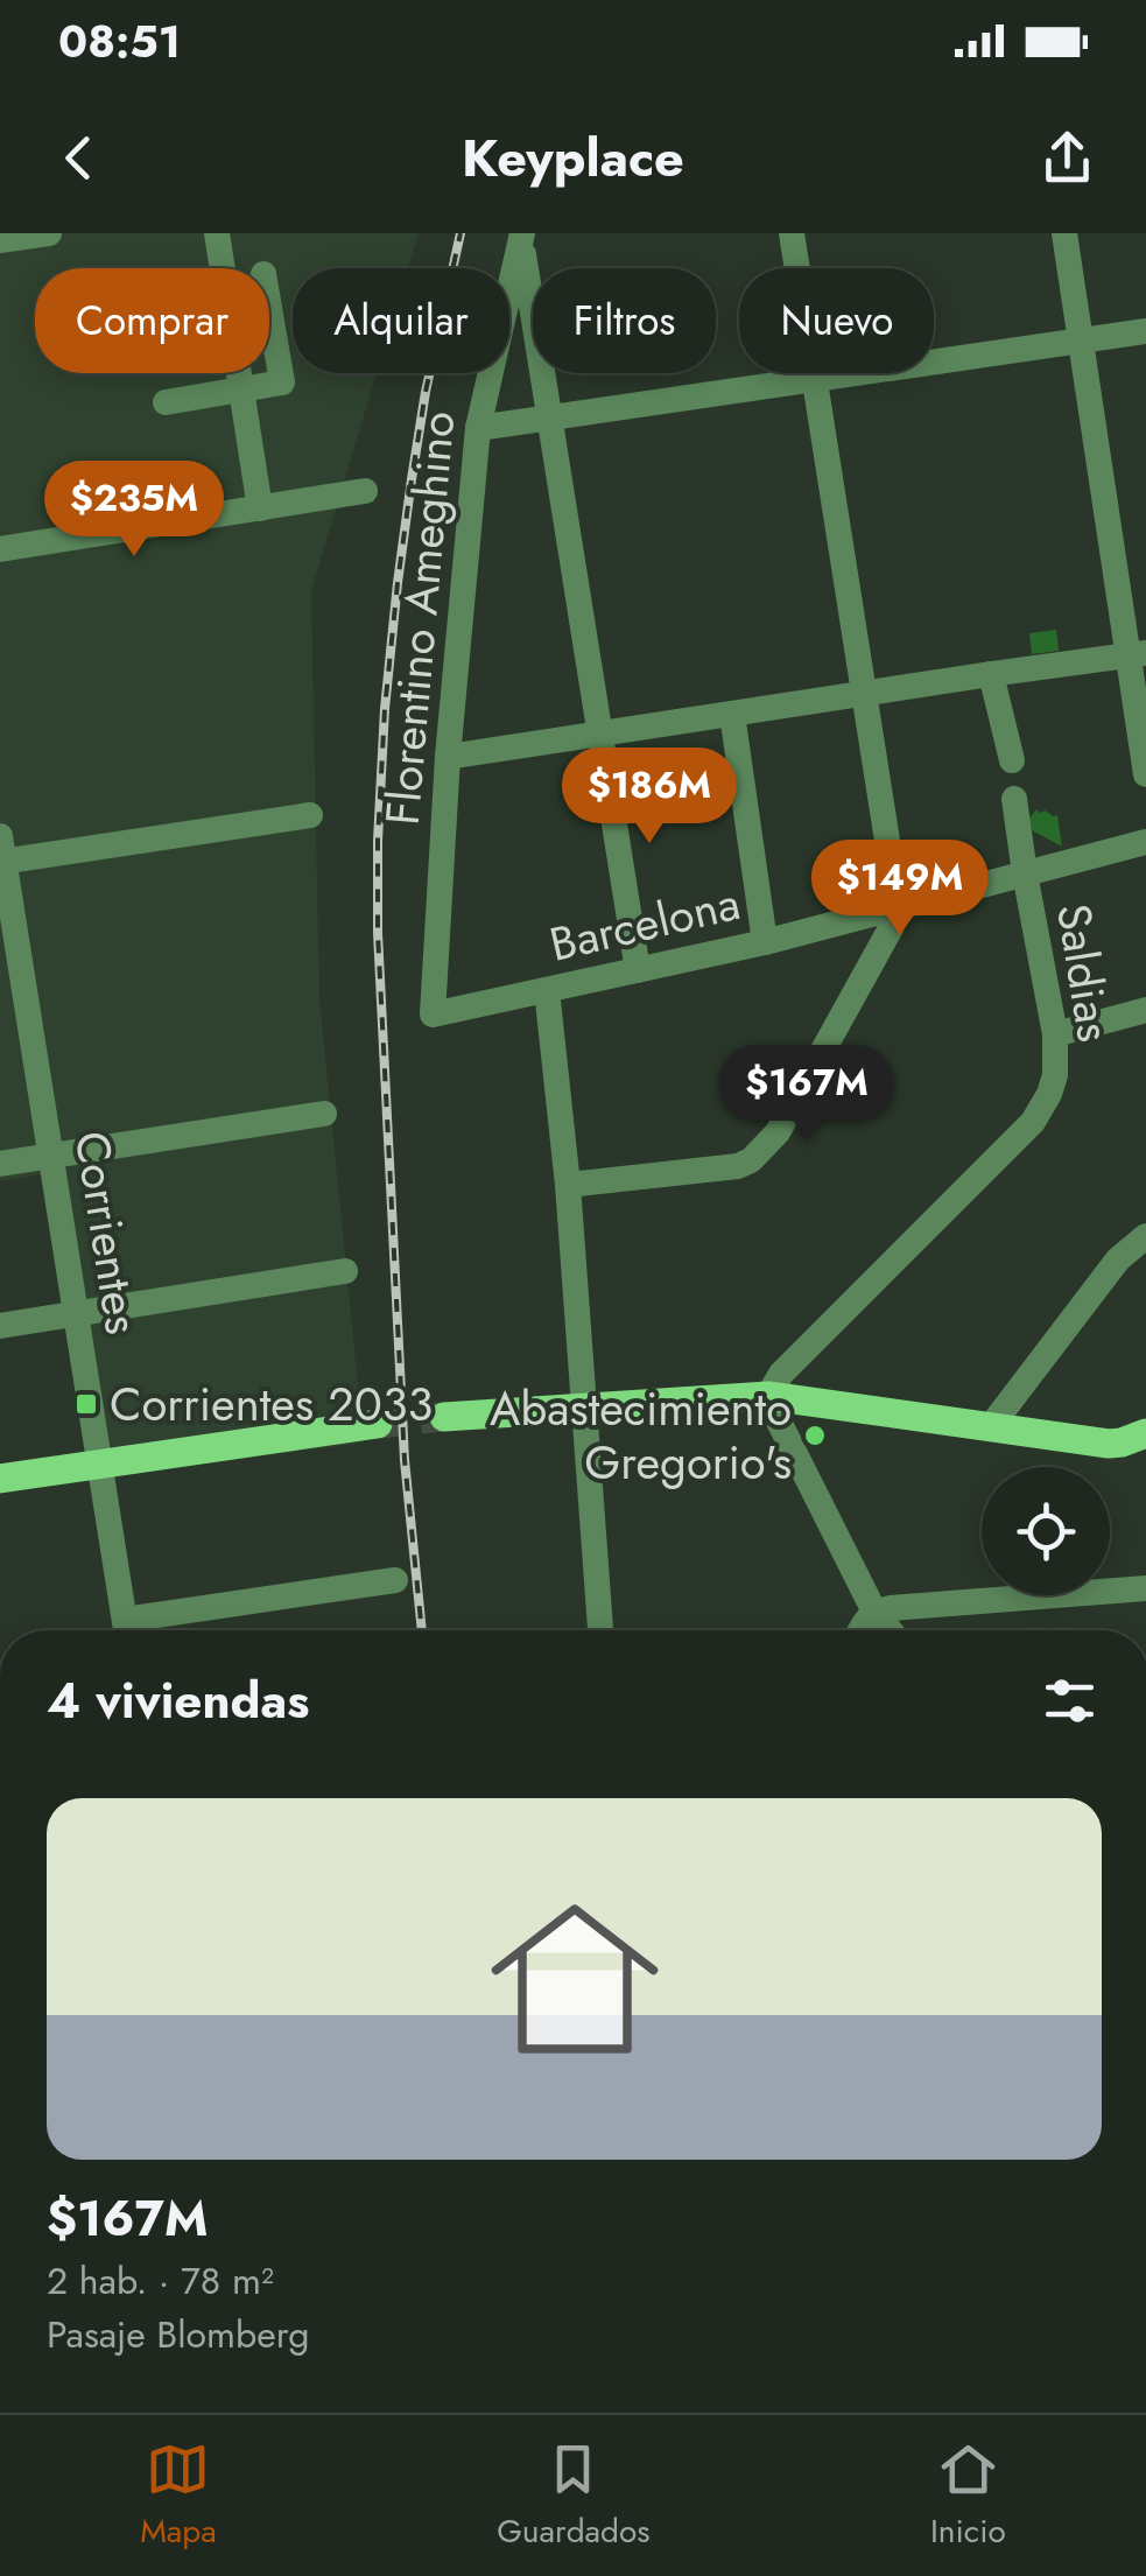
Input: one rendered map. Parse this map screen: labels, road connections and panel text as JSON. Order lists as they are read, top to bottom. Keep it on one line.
{"streets":{"street":["Florentino Ameghino","Barcelona","Saldias","Corrientes"]},"crossings":[["Florentino Ameghino","Barcelona"],["Barcelona","Saldias"]],"places":{"transit":["Corrientes 2033"],"other":["Abastecimiento Gregorio's"]},"page":{"status":"08:51","header":"Keyplace","chip":["Comprar","Alquilar","Filtros","Nuevo"],"price":["$235M","$186M","$149M","$167M"],"heading":"4 viviendas","list":[{"name":"$167M","note":"2 hab. · 78 m² · Pasaje Blomberg"}],"tabs":["Mapa","Guardados","Inicio"]}}
